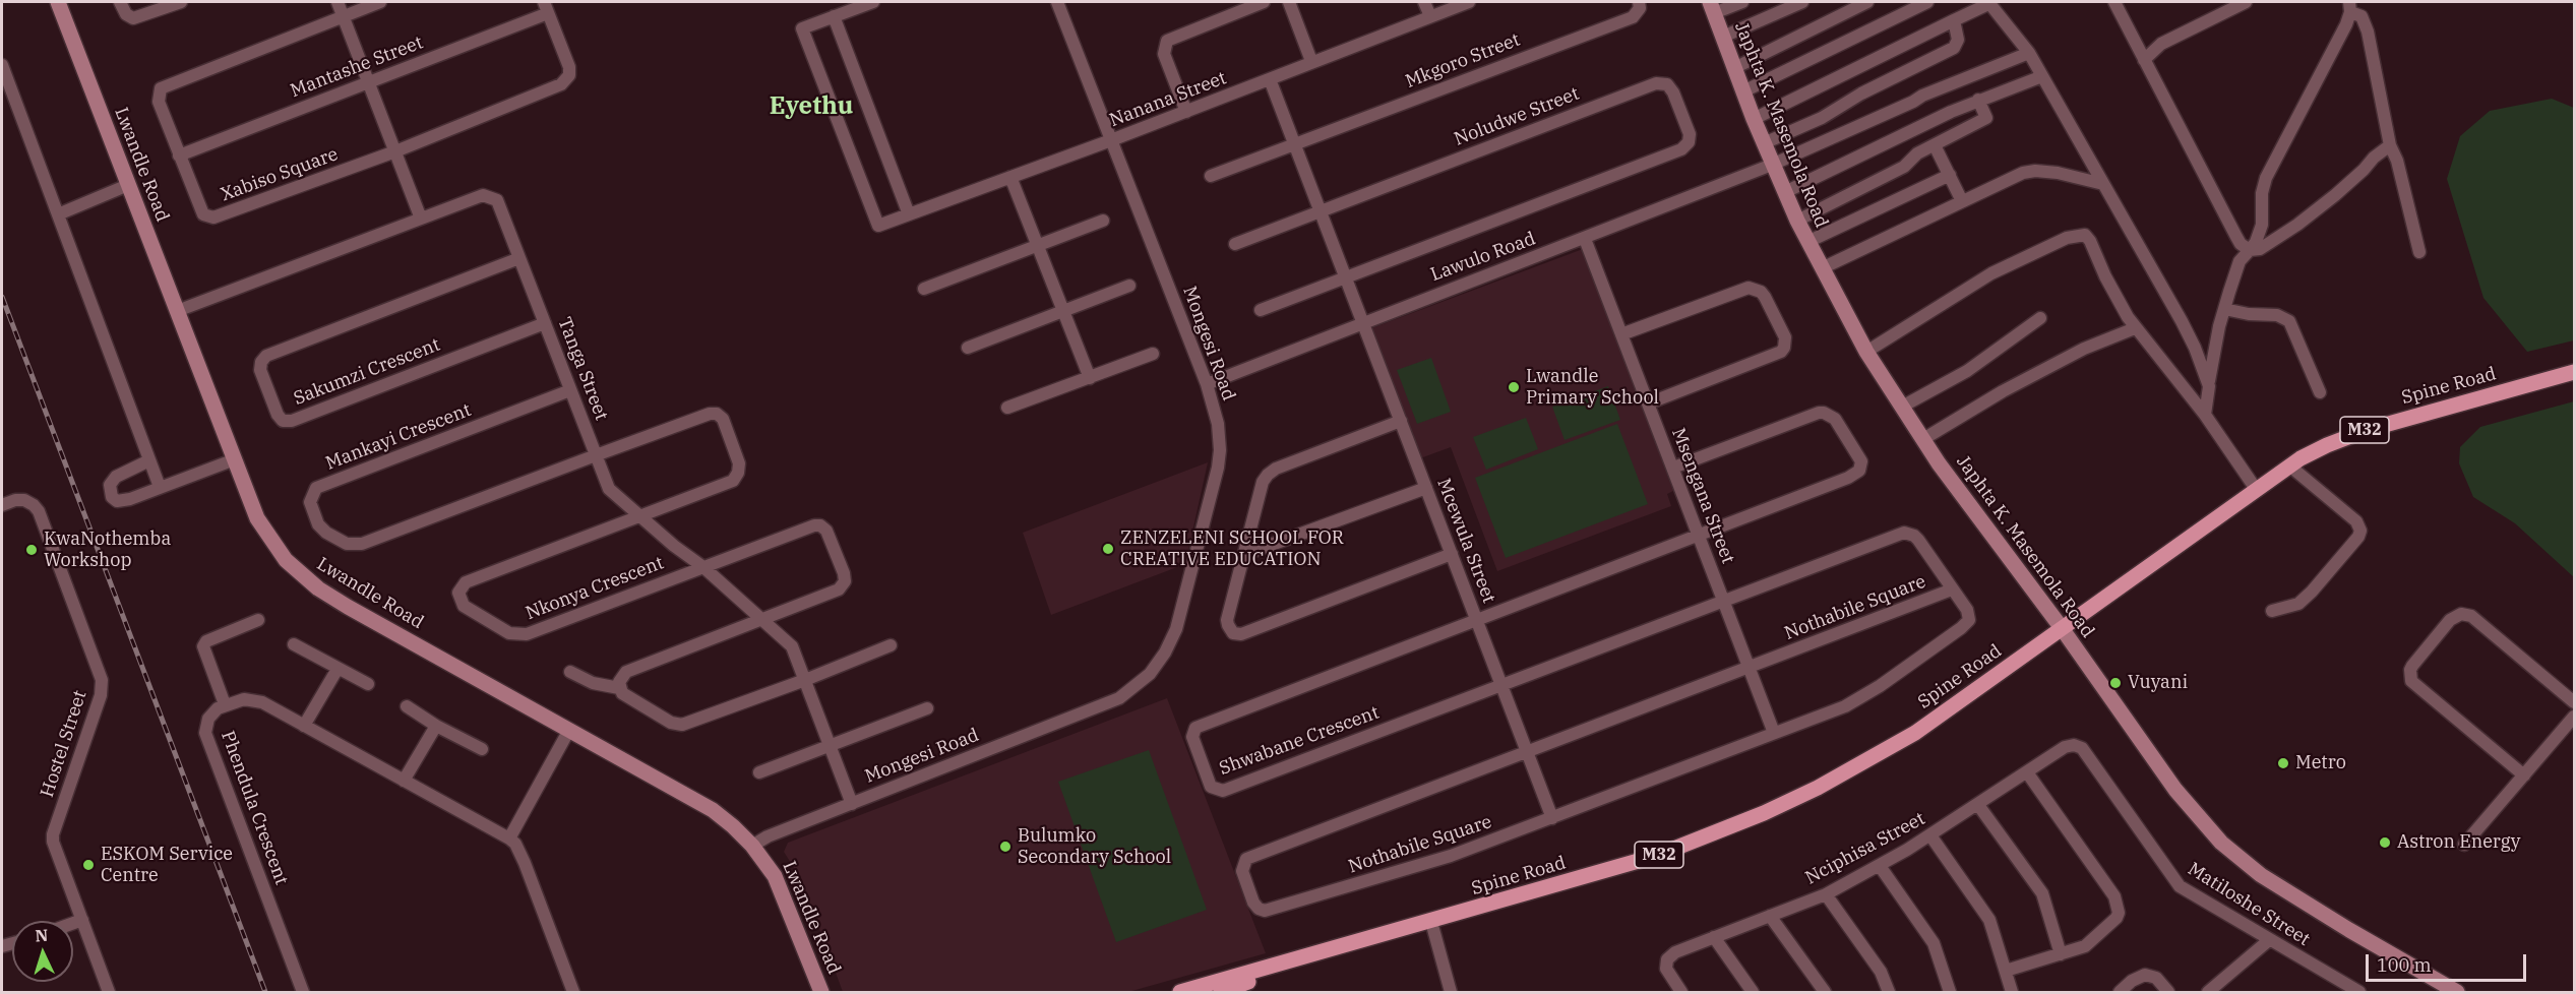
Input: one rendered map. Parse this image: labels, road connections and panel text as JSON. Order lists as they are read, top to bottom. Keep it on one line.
{"streets":{"main road":["Spine Road","M32"],"street":["Mkgoro Street","Mantashe Street","Nanana Street","Noludwe Street","Japhta K. Masemola Road","Lwandle Road","Xabiso Square","Lawulo Road","Mongesi Road","Tanga Street","Sakumzi Crescent","Mankayi Crescent","Msengana Street","Mcewula Street","Nkonya Crescent","Nothabile Square","Shwabane Crescent","Hostel Street","Phendula Crescent","Nciphisa Street","Matiloshe Street"]},"crossings":[["Mkgoro Street","Mcewula Street"],["Mantashe Street","Xabiso Square"],["Nanana Street","Mongesi Road"],["Nanana Street","Mcewula Street"],["Noludwe Street","Mcewula Street"],["Japhta K. Masemola Road","Lawulo Road"],["Japhta K. Masemola Road","Spine Road"],["Lwandle Road","Mongesi Road"],["Lwandle Road","Tanga Street"],["Lawulo Road","Mongesi Road"],["Lawulo Road","Msengana Street"],["Lawulo Road","Mcewula Street"],["Mongesi Road","Tanga Street"],["Tanga Street","Sakumzi Crescent"],["Tanga Street","Mankayi Crescent"],["Tanga Street","Nkonya Crescent"],["Mankayi Crescent","Nkonya Crescent"],["Msengana Street","Nothabile Square"],["Msengana Street","Shwabane Crescent"],["Mcewula Street","Nothabile Square"],["Mcewula Street","Shwabane Crescent"],["Nothabile Square","Shwabane Crescent"],["Nciphisa Street","Matiloshe Street"]],"districts":["Eyethu"],"places":["Lwandle Primary School","ZENZELENI SCHOOL FOR CREATIVE EDUCATION","KwaNothemba Workshop","Vuyani","Metro","Astron Energy","Bulumko Secondary School","ESKOM Service Centre"],"scale_bar":"100 m","north":"top"}
